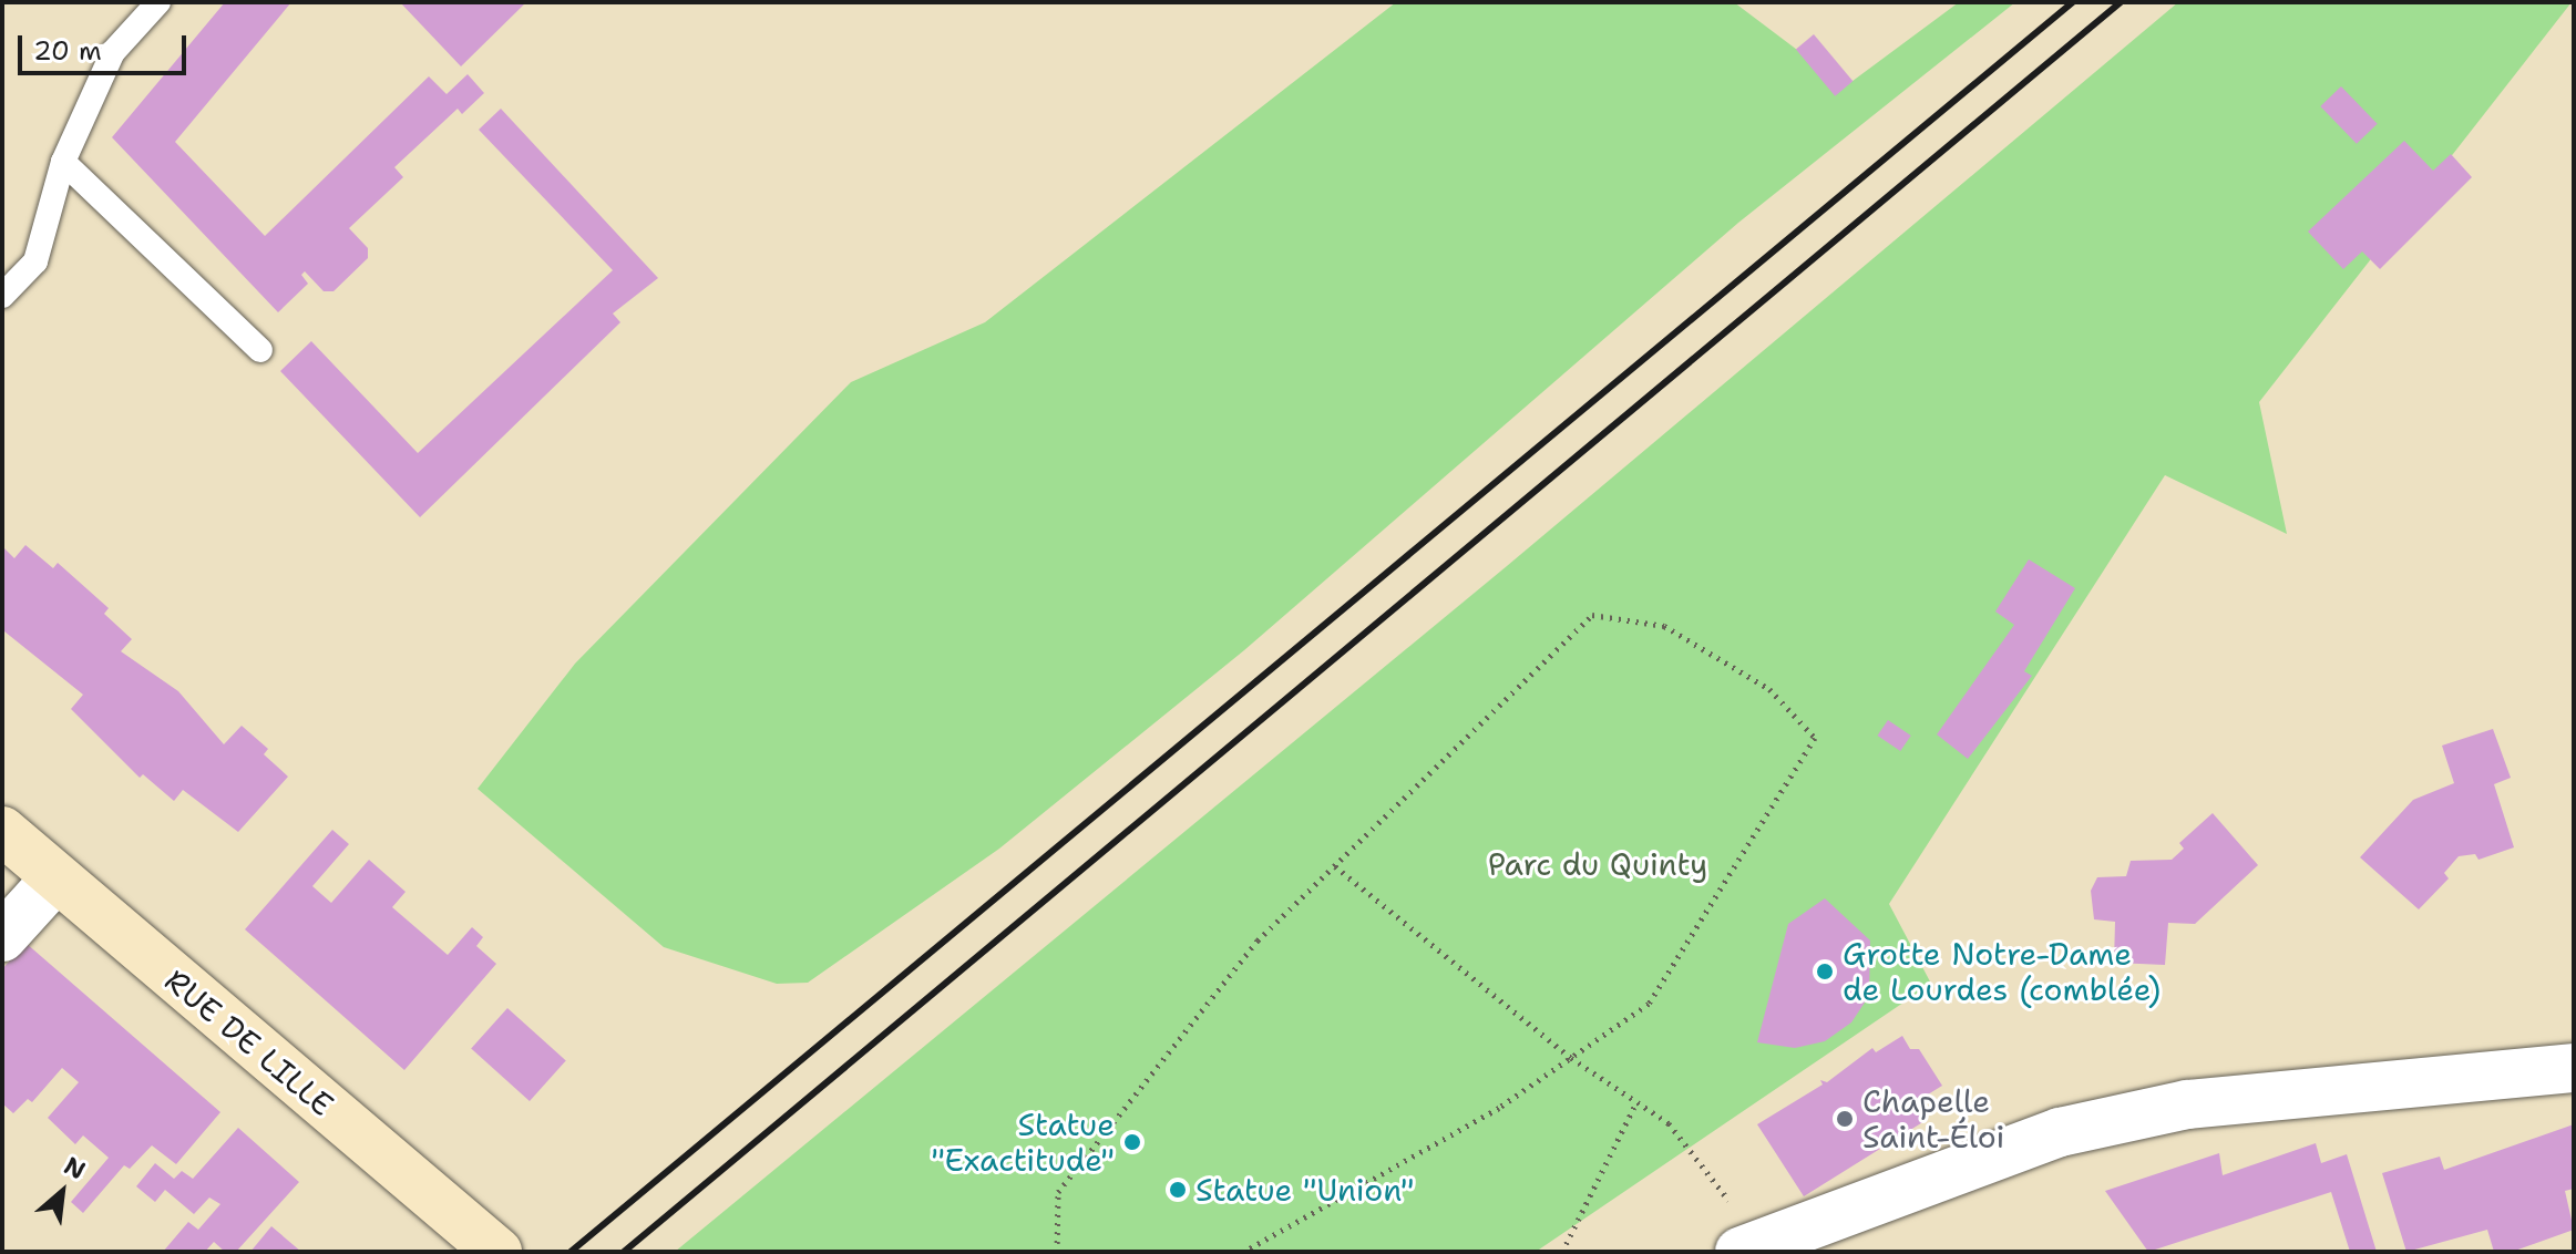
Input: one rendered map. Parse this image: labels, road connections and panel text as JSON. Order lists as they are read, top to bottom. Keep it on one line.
{"streets":{"main road":["RUE DE LILLE"]},"parks":["Parc du Quinty"],"places":["Grotte Notre-Dame de Lourdes (comblée)","Chapelle Saint-Éloi","Statue \"Exactitude\"","Statue \"Union\""],"scale_bar":"20 m","north":"top right"}
